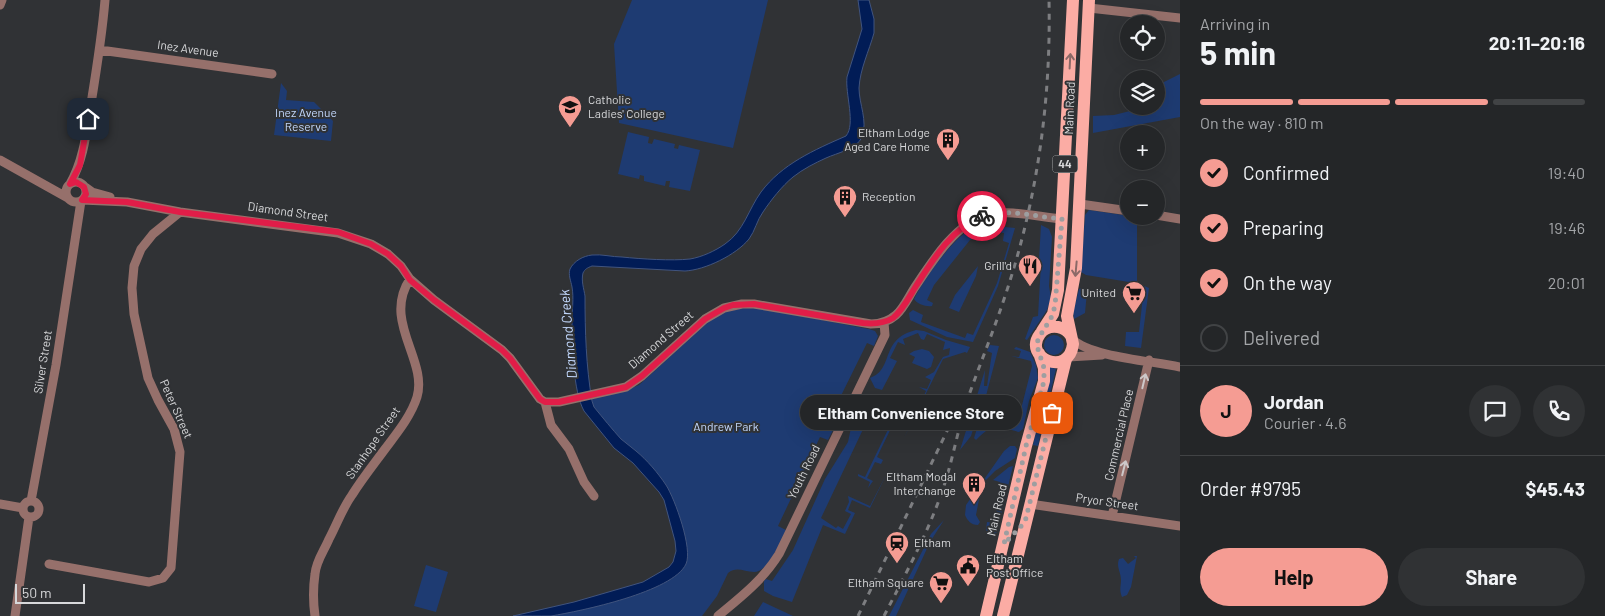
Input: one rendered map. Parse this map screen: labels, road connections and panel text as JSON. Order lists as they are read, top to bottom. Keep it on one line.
{"streets":{"main road":["Main Road","44"],"street":["Inez Avenue","Diamond Street","Silver Street","Peter Street","Commercial Place","Stanhope Street","Youth Road","Pryor Street"]},"crossings":[["Main Road","44"],["44","Pryor Street"],["Diamond Street","Silver Street"],["Diamond Street","Peter Street"],["Diamond Street","Stanhope Street"],["Diamond Street","Youth Road"],["Commercial Place","Pryor Street"]],"one_way":["Commercial Place"],"water":["Diamond Creek"],"parks":["Inez Avenue Reserve","Andrew Park"],"places":{"school or university":["Catholic Ladies' College"],"building":["Eltham Lodge Aged Care Home","Reception","Eltham Modal Interchange"],"restaurant":["Grill'd"],"supermarket":["United","Eltham Square"],"other":["Eltham Convenience Store"],"station":["Eltham"],"public building":["Eltham Post Office"]},"scale_bar":"50 m","page":{"heading":["5 min","Arriving in","20:11–20:16"],"panel":["Jordan","Courier · 4.6","Order #9795","$45.43"],"map_buttons":["+","−"],"bar":"On the way · 810 m","list":[["Confirmed","19:40"],["Preparing","19:46"],["On the way","20:01"],"Delivered"],"round":"J","bubble":"Eltham Convenience Store","buttons":["Help","Share"],"scale":"50 m"}}
